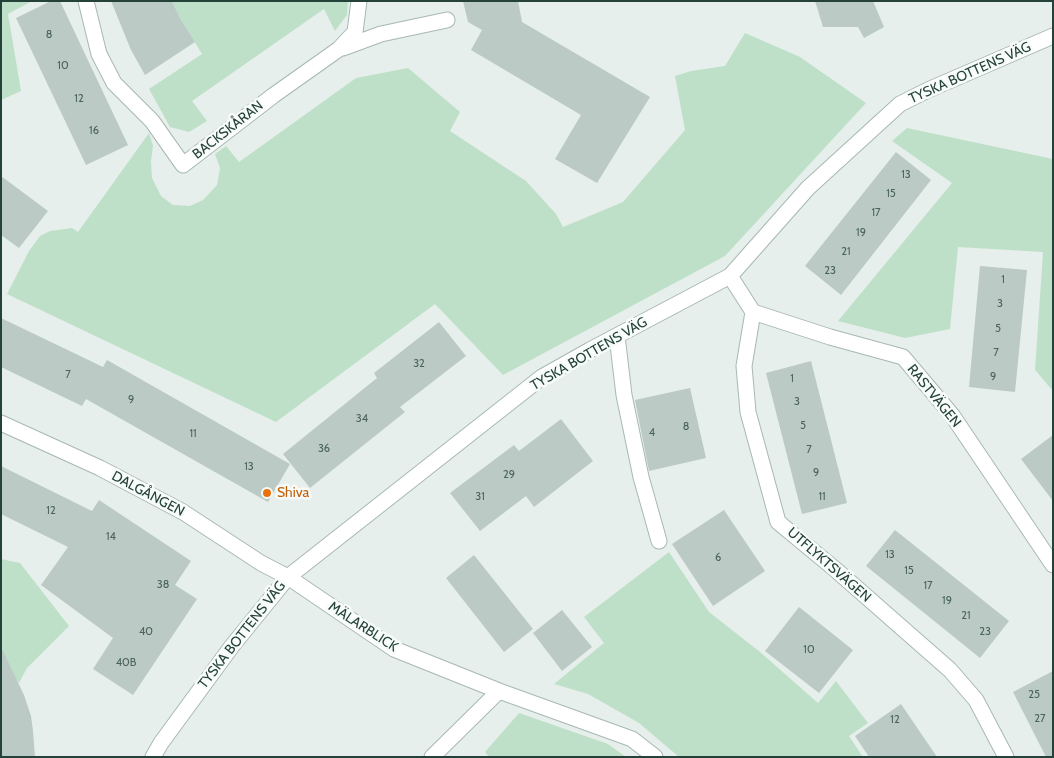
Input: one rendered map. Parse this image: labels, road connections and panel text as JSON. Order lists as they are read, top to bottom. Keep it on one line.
{"streets":{"street":["TYSKA BOTTENS VÄG","BACKSKÅRAN","RASTVÄGEN","DALGÅNGEN","UTFLYKTSVÄGEN","MÄLARBLICK"]},"crossings":[["TYSKA BOTTENS VÄG","DALGÅNGEN"],["TYSKA BOTTENS VÄG","MÄLARBLICK"],["RASTVÄGEN","UTFLYKTSVÄGEN"],["DALGÅNGEN","MÄLARBLICK"]],"places":["Shiva"],"house_numbers":["8","10","12","16","13","15","17","19","21","23","1","3","5","7","32","7","9","1","9","3","34","5","8","4","11","36","7","13","9","29","31","11","12","14","13","6","15","38","17","19","21","40","23","10","40B","25","27","12"]}
